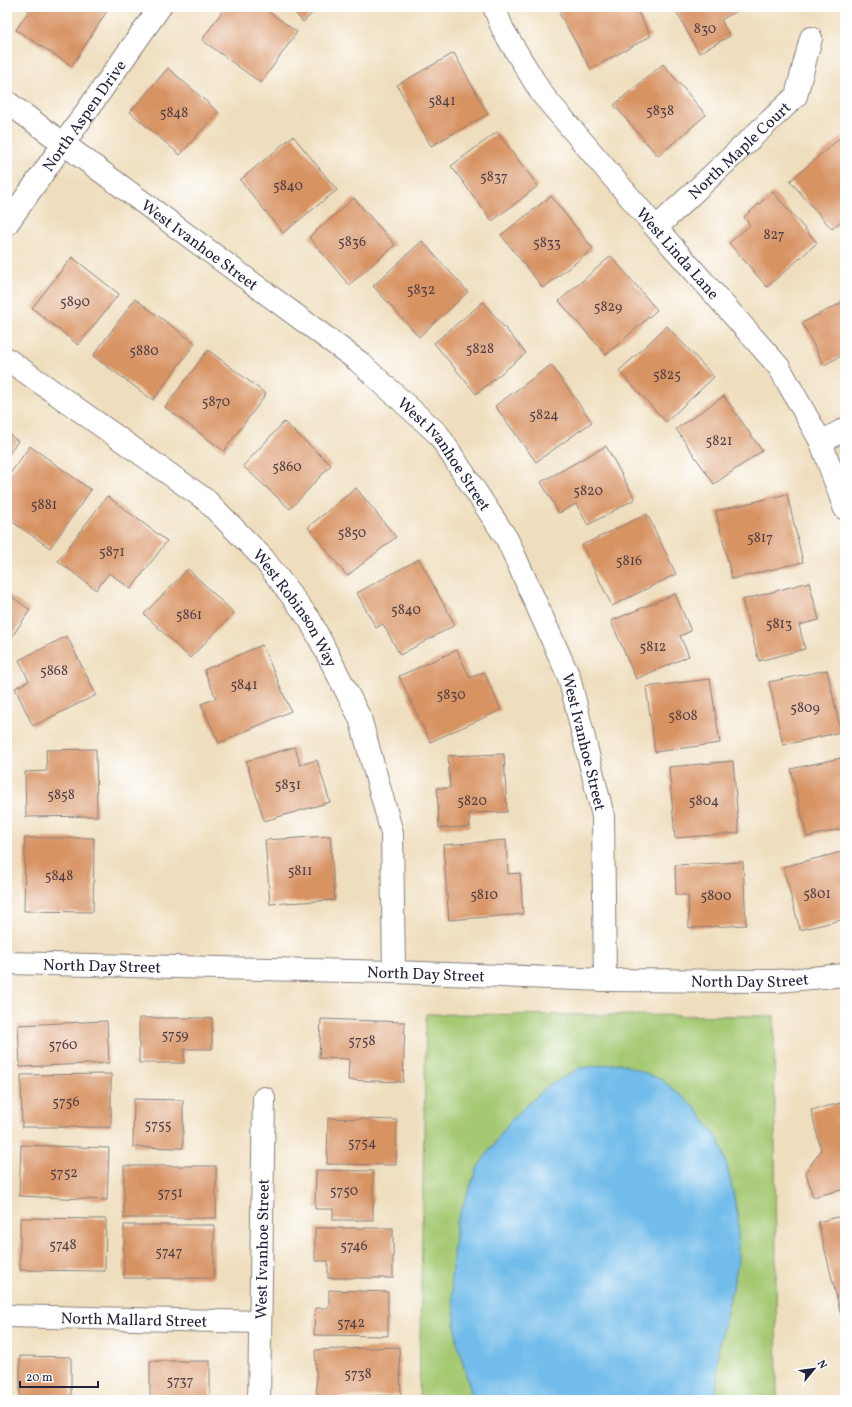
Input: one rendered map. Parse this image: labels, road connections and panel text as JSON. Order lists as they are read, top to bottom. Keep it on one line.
{"streets":{"street":["North Aspen Drive","North Maple Court","West Ivanhoe Street","West Linda Lane","West Robinson Way","North Day Street","North Mallard Street"]},"crossings":[["North Aspen Drive","West Ivanhoe Street"],["North Maple Court","West Linda Lane"],["West Ivanhoe Street","North Day Street"],["West Ivanhoe Street","North Mallard Street"],["West Robinson Way","North Day Street"]],"house_numbers":["830","5841","5838","5848","5837","5840","827","5836","5833","5832","5890","5829","5828","5880","5825","5870","5824","5821","5860","5820","5881","5850","5817","5871","5816","5840","5861","5813","5812","5868","5841","5830","5809","5808","5831","5858","5820","5804","5811","5848","5801","5810","5800","5759","5758","5760","5756","5755","5754","5752","5750","5751","5748","5746","5747","5742","5738","5737"],"scale_bar":"20 m","north":"top right"}
